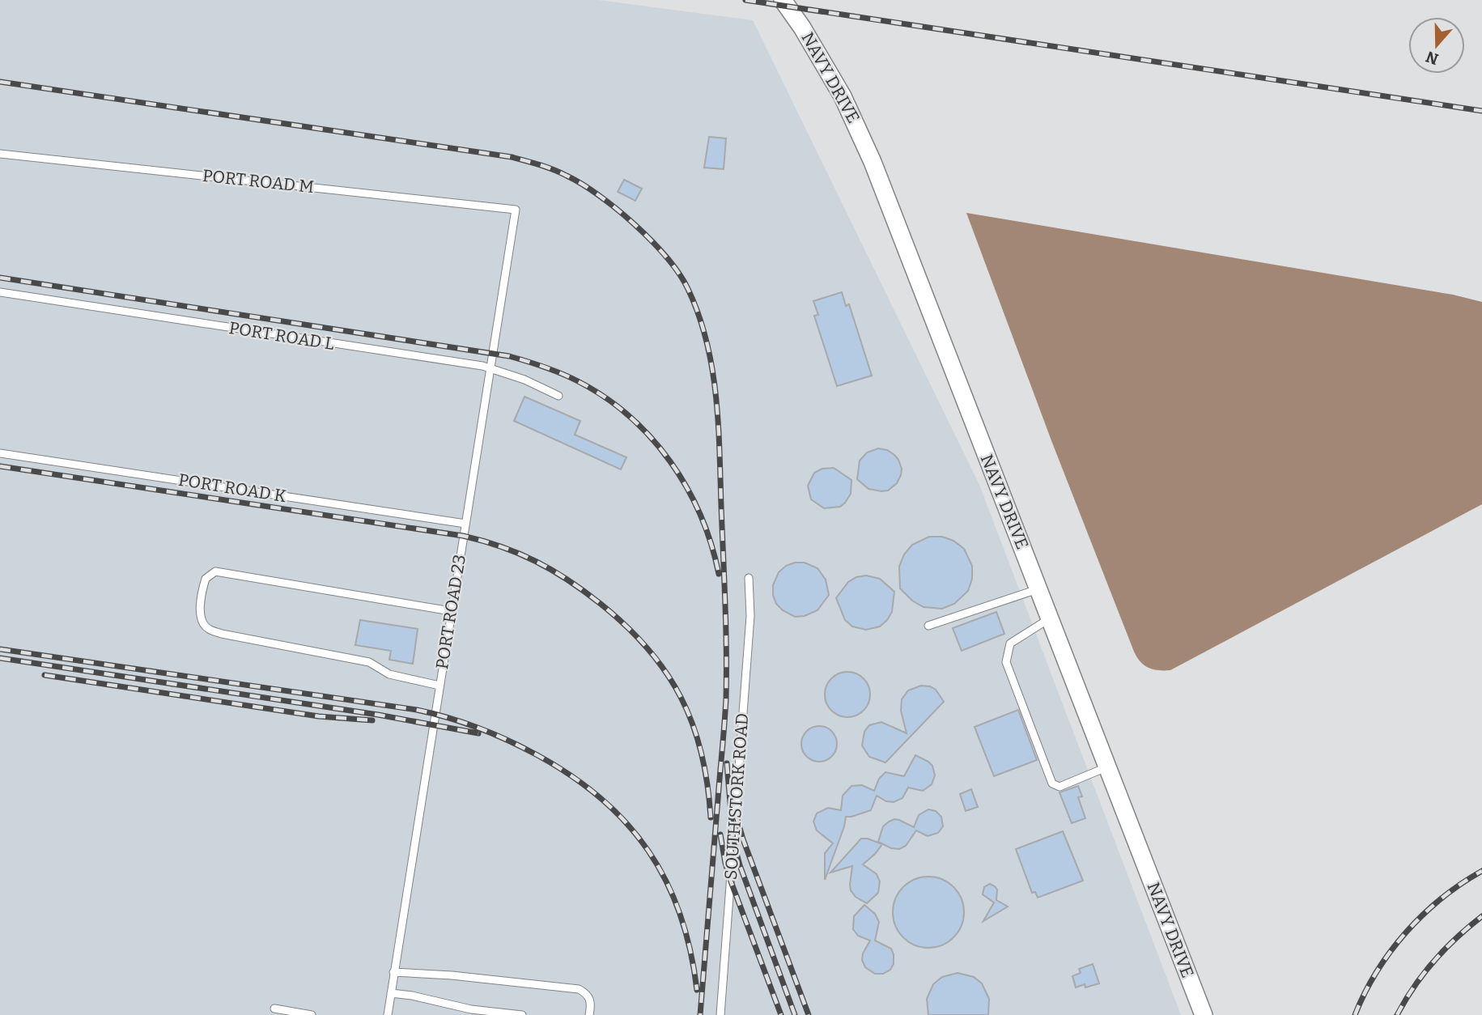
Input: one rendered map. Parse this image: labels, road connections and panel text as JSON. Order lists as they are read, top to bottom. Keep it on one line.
{"streets":{"street":["NAVY DRIVE"],"lane":["PORT ROAD M","PORT ROAD L","PORT ROAD K","PORT ROAD 23","SOUTH STORK ROAD"]},"crossings":[["PORT ROAD M","PORT ROAD 23"],["PORT ROAD L","PORT ROAD 23"],["PORT ROAD K","PORT ROAD 23"]],"north":"bottom"}
